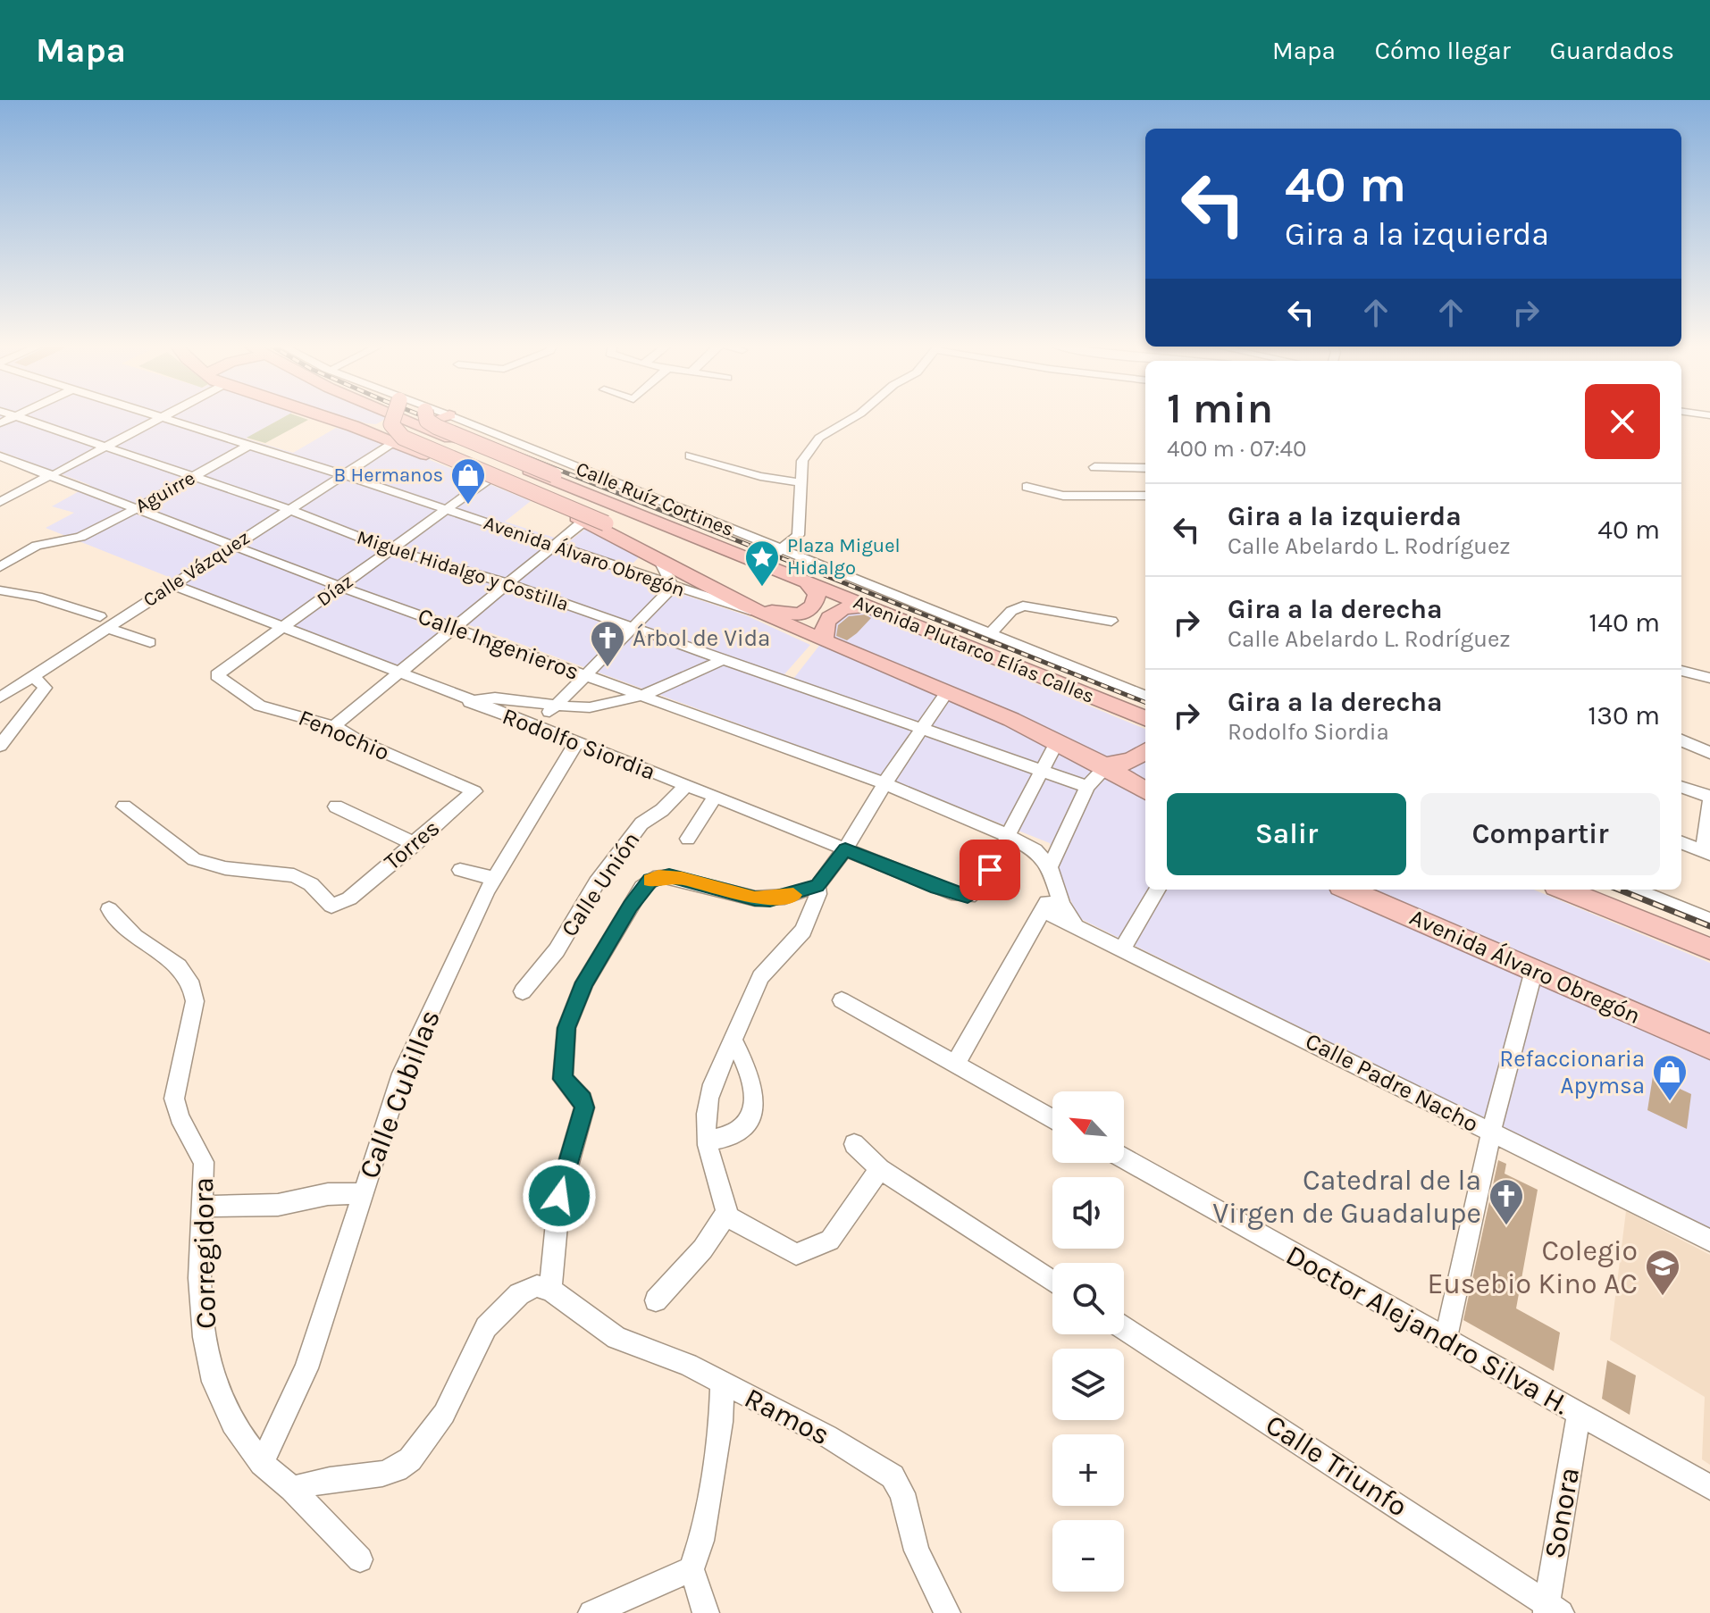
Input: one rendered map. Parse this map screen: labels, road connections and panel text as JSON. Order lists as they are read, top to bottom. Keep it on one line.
{"streets":{"highway":["Avenida Álvaro Obregón","Avenida Plutarco Elías Calles"],"street":["Aguirre","Calle Ruíz Cortines","Calle Vázquez","Miguel Hidalgo y Costilla","Díaz","Calle Ingenieros","Fenochio","Rodolfo Siordia","Torres","Calle Unión","Calle Padre Nacho","Calle Cubillas","Corregidora","Doctor Alejandro Silva H.","Ramos","Calle Triunfo","Sonora"]},"crossings":[["Aguirre","Avenida Álvaro Obregón"],["Aguirre","Miguel Hidalgo y Costilla"],["Aguirre","Calle Ingenieros"],["Calle Ruíz Cortines","Calle Vázquez"],["Calle Ruíz Cortines","Avenida Plutarco Elías Calles"],["Avenida Álvaro Obregón","Calle Vázquez"],["Avenida Álvaro Obregón","Díaz"],["Calle Vázquez","Miguel Hidalgo y Costilla"],["Calle Vázquez","Calle Ingenieros"],["Calle Vázquez","Avenida Plutarco Elías Calles"],["Calle Vázquez","Rodolfo Siordia"],["Miguel Hidalgo y Costilla","Díaz"],["Díaz","Calle Ingenieros"],["Díaz","Fenochio"],["Díaz","Rodolfo Siordia"],["Calle Ingenieros","Rodolfo Siordia"],["Fenochio","Torres"],["Rodolfo Siordia","Calle Unión"],["Rodolfo Siordia","Calle Cubillas"],["Calle Cubillas","Corregidora"],["Doctor Alejandro Silva H.","Sonora"],["Calle Triunfo","Sonora"]],"places":{"shop":["B Hermanos","Refaccionaria Apymsa"],"place":["Plaza Miguel Hidalgo"],"church":["Árbol de Vida","Catedral de la Virgen de Guadalupe"],"school or university":["Colegio Eusebio Kino AC"]},"north":"top left","page":{"header":"Mapa","nav":["Mapa","Cómo llegar","Guardados"],"turn":["40 m","Gira a la izquierda"],"heading":["1 min","400 m · 07:40"],"list":[{"name":"Gira a la izquierda","note":"Calle Abelardo L. Rodríguez","value":"40 m"},{"name":"Gira a la derecha","note":"Calle Abelardo L. Rodríguez","value":"140 m"},{"name":"Gira a la derecha","note":"Rodolfo Siordia","value":"130 m"}],"buttons":["Salir","Compartir"],"map_buttons":["+","−"]}}
